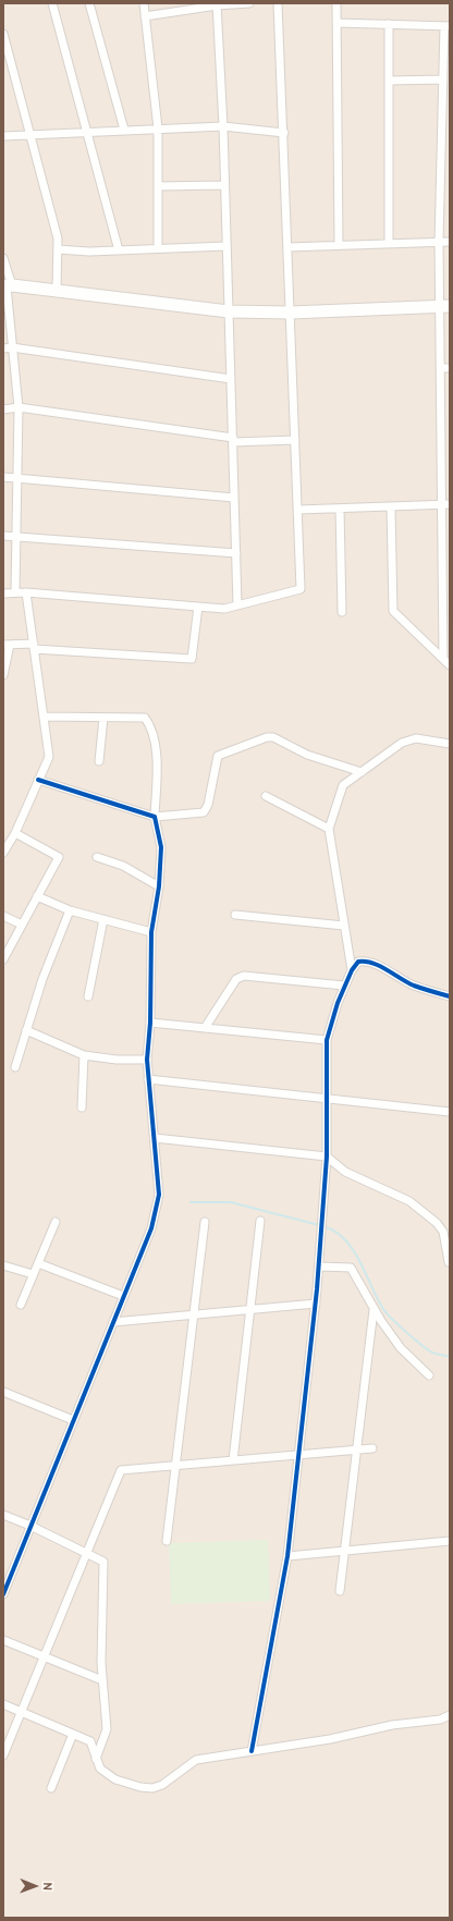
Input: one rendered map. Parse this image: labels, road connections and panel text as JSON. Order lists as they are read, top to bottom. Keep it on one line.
{"north":"right"}
